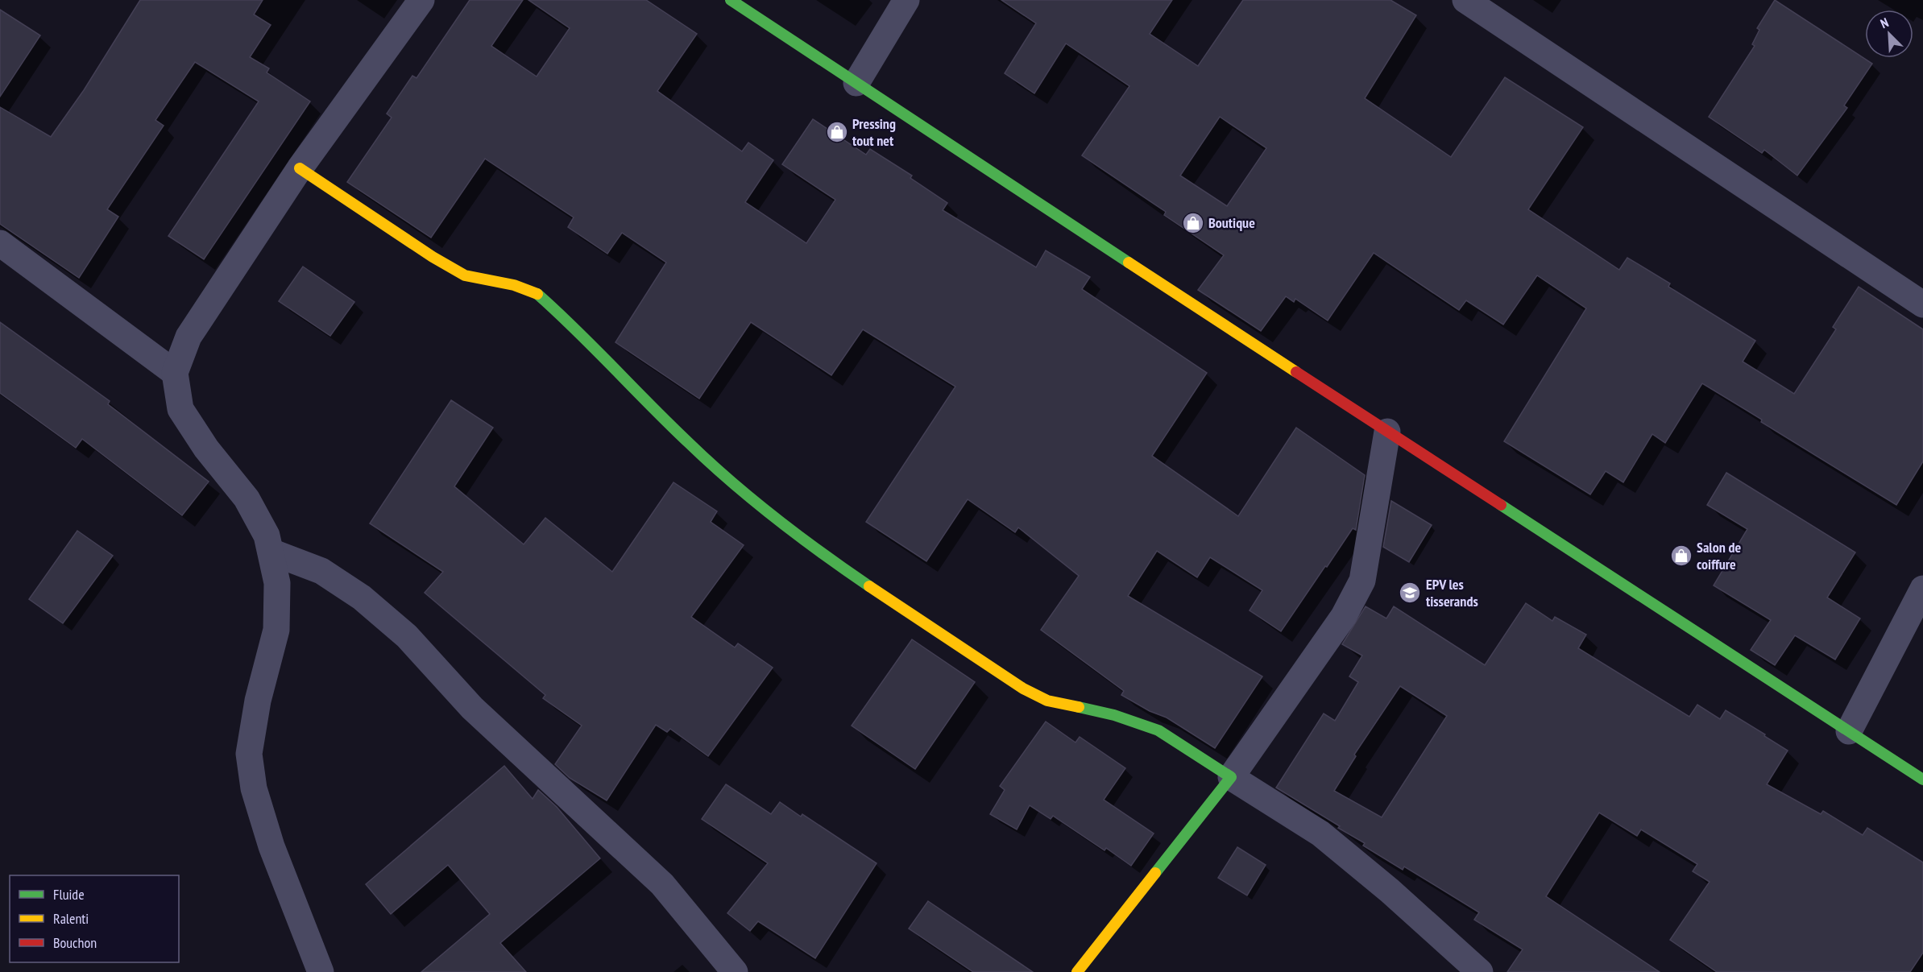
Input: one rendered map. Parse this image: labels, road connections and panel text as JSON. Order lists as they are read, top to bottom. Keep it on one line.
{"places":{"shop":["Pressing tout net","Boutique","Salon de coiffure"],"school or university":["EPV les tisserands"]},"legend":["Fluide","Ralenti","Bouchon"],"north":"top left"}
